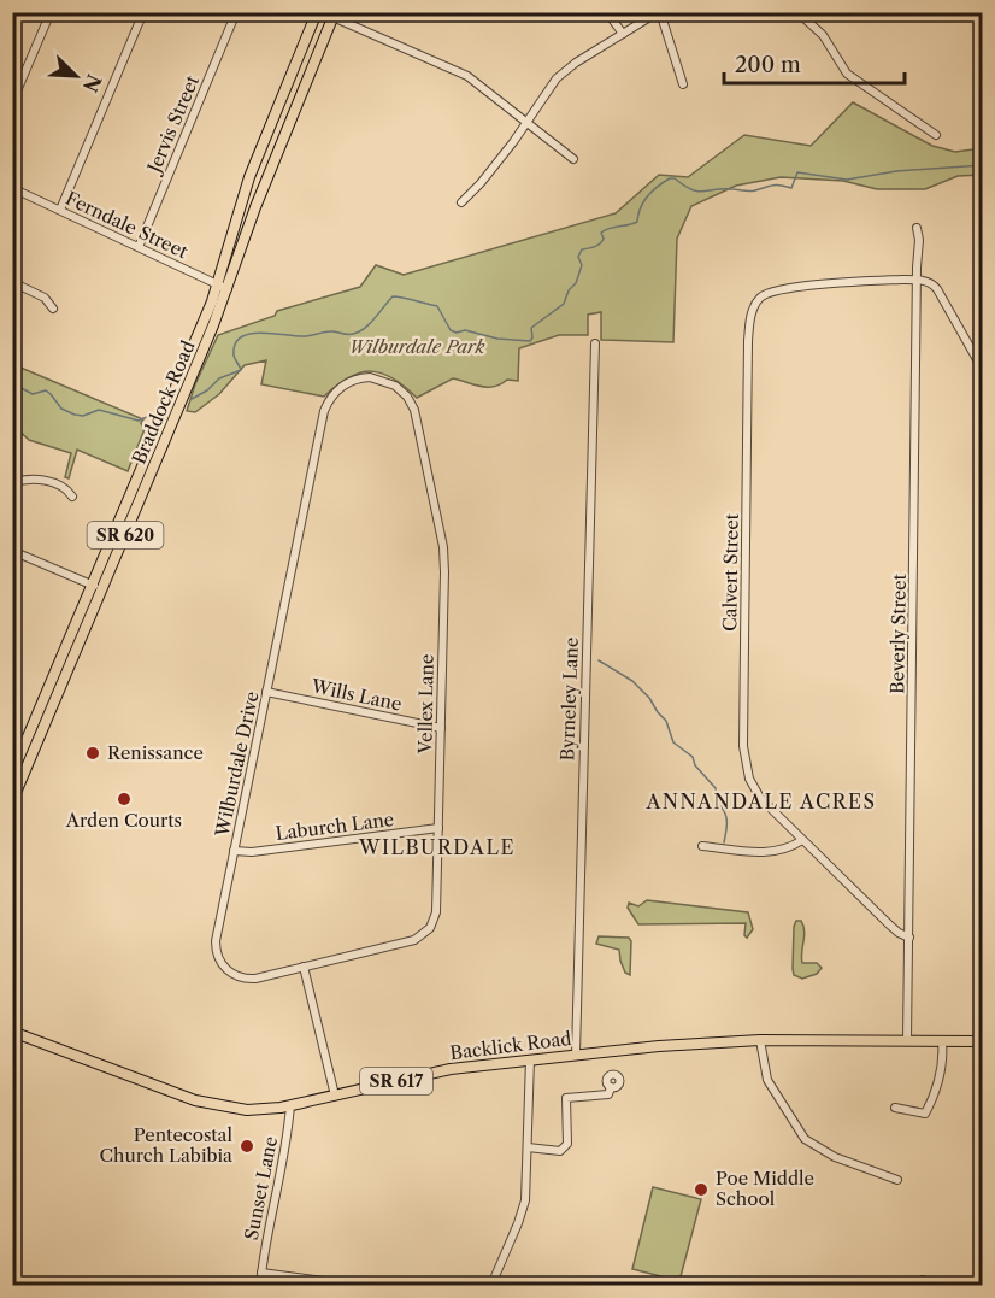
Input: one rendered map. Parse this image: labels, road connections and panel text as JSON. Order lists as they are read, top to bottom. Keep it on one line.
{"streets":{"main road":["Braddock Road","SR 620","Backlick Road","SR 617"],"street":["Jervis Street","Ferndale Street","Calvert Street","Beverly Street","Wills Lane","Byrneley Lane","Vellex Lane","Wilburdale Drive","Laburch Lane","Sunset Lane"]},"crossings":[["Jervis Street","Ferndale Street"],["Ferndale Street","Braddock Road"],["Calvert Street","Beverly Street"],["Beverly Street","Backlick Road"],["Wills Lane","Vellex Lane"],["Wills Lane","Wilburdale Drive"],["Byrneley Lane","Backlick Road"],["Vellex Lane","Wilburdale Drive"],["Vellex Lane","Laburch Lane"],["Wilburdale Drive","Laburch Lane"],["Backlick Road","Sunset Lane"]],"districts":["ANNANDALE ACRES","WILBURDALE"],"parks":["Wilburdale Park"],"places":["Renissance","Arden Courts","Pentecostal Church Labibia","Poe Middle School"],"scale_bar":"200 m","north":"bottom right"}
